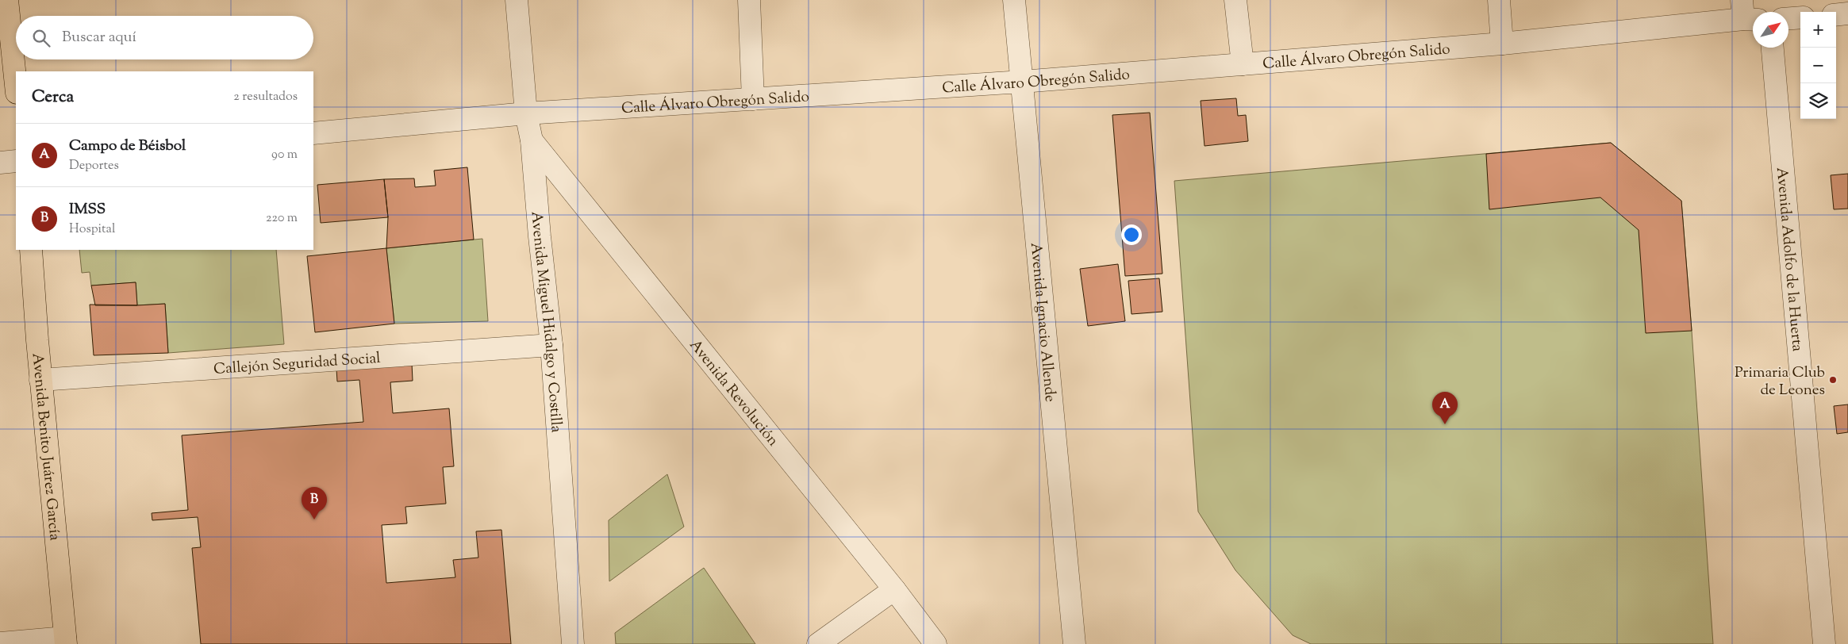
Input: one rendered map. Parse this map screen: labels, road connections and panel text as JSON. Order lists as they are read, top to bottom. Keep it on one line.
{"streets":{"main road":["Avenida Benito Juárez García"],"street":["Calle Álvaro Obregón Salido","Avenida Adolfo de la Huerta","Avenida Miguel Hidalgo y Costilla","Avenida Ignacio Allende","Callejón Seguridad Social","Avenida Revolución"]},"crossings":[["Calle Álvaro Obregón Salido","Avenida Miguel Hidalgo y Costilla"],["Calle Álvaro Obregón Salido","Avenida Ignacio Allende"],["Avenida Miguel Hidalgo y Costilla","Callejón Seguridad Social"],["Avenida Miguel Hidalgo y Costilla","Avenida Revolución"],["Callejón Seguridad Social","Avenida Benito Juárez García"]],"places":["Primaria Club de Leones"],"north":"top right","page":{"map_buttons":["+","−"],"search":"Buscar aquí","heading":["Cerca","2 resultados"],"list":[{"mark":"A","name":"Campo de Béisbol","note":"Deportes","value":"90 m"},{"mark":"B","name":"IMSS","note":"Hospital","value":"220 m"}],"pins":["A","B"]}}
